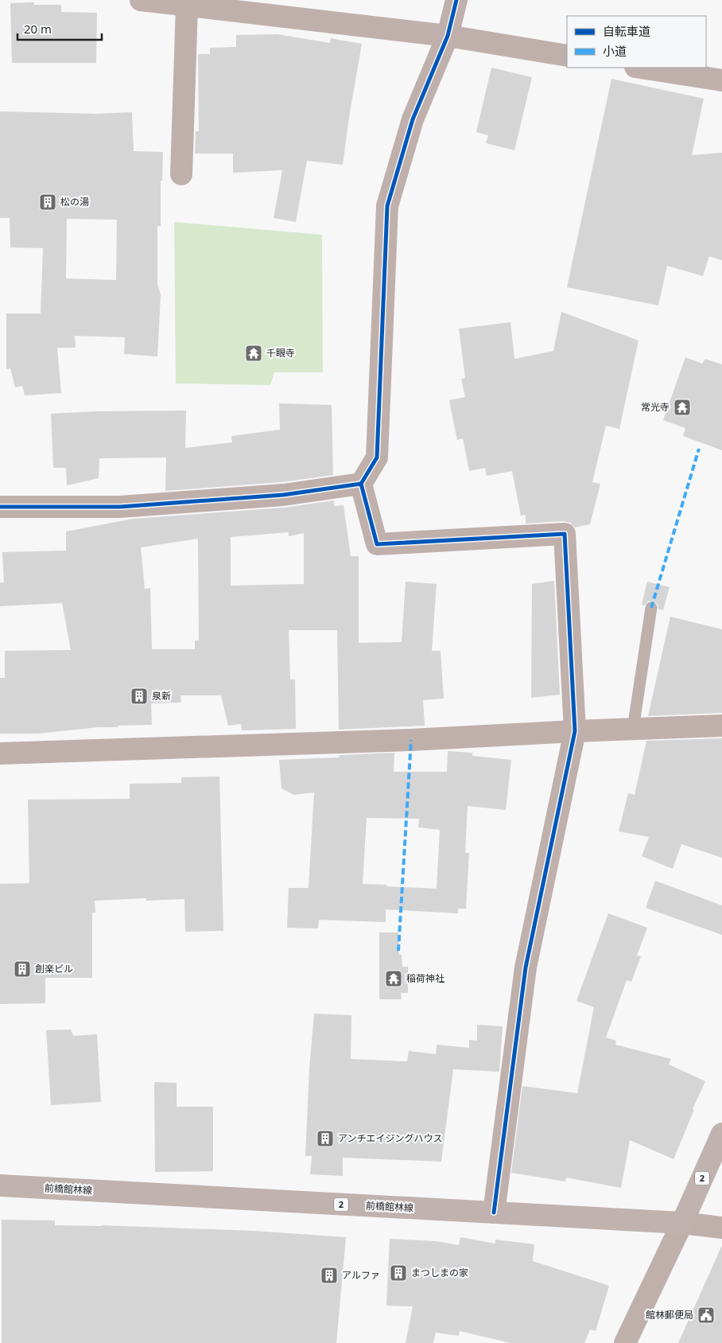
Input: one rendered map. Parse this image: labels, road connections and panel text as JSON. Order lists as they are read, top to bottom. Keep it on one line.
{"streets":{"main road":["2","前橋館林線"]},"crossings":[["2","前橋館林線"]],"places":{"building":["松の湯","泉新","創楽ビル","アンチエイジングハウス","まつしまの家","アルファ"],"temple":["千眼寺","常光寺","稲荷神社"],"public building":["館林郵便局"]},"legend":["自転車道","小道"],"scale_bar":"20 m"}
